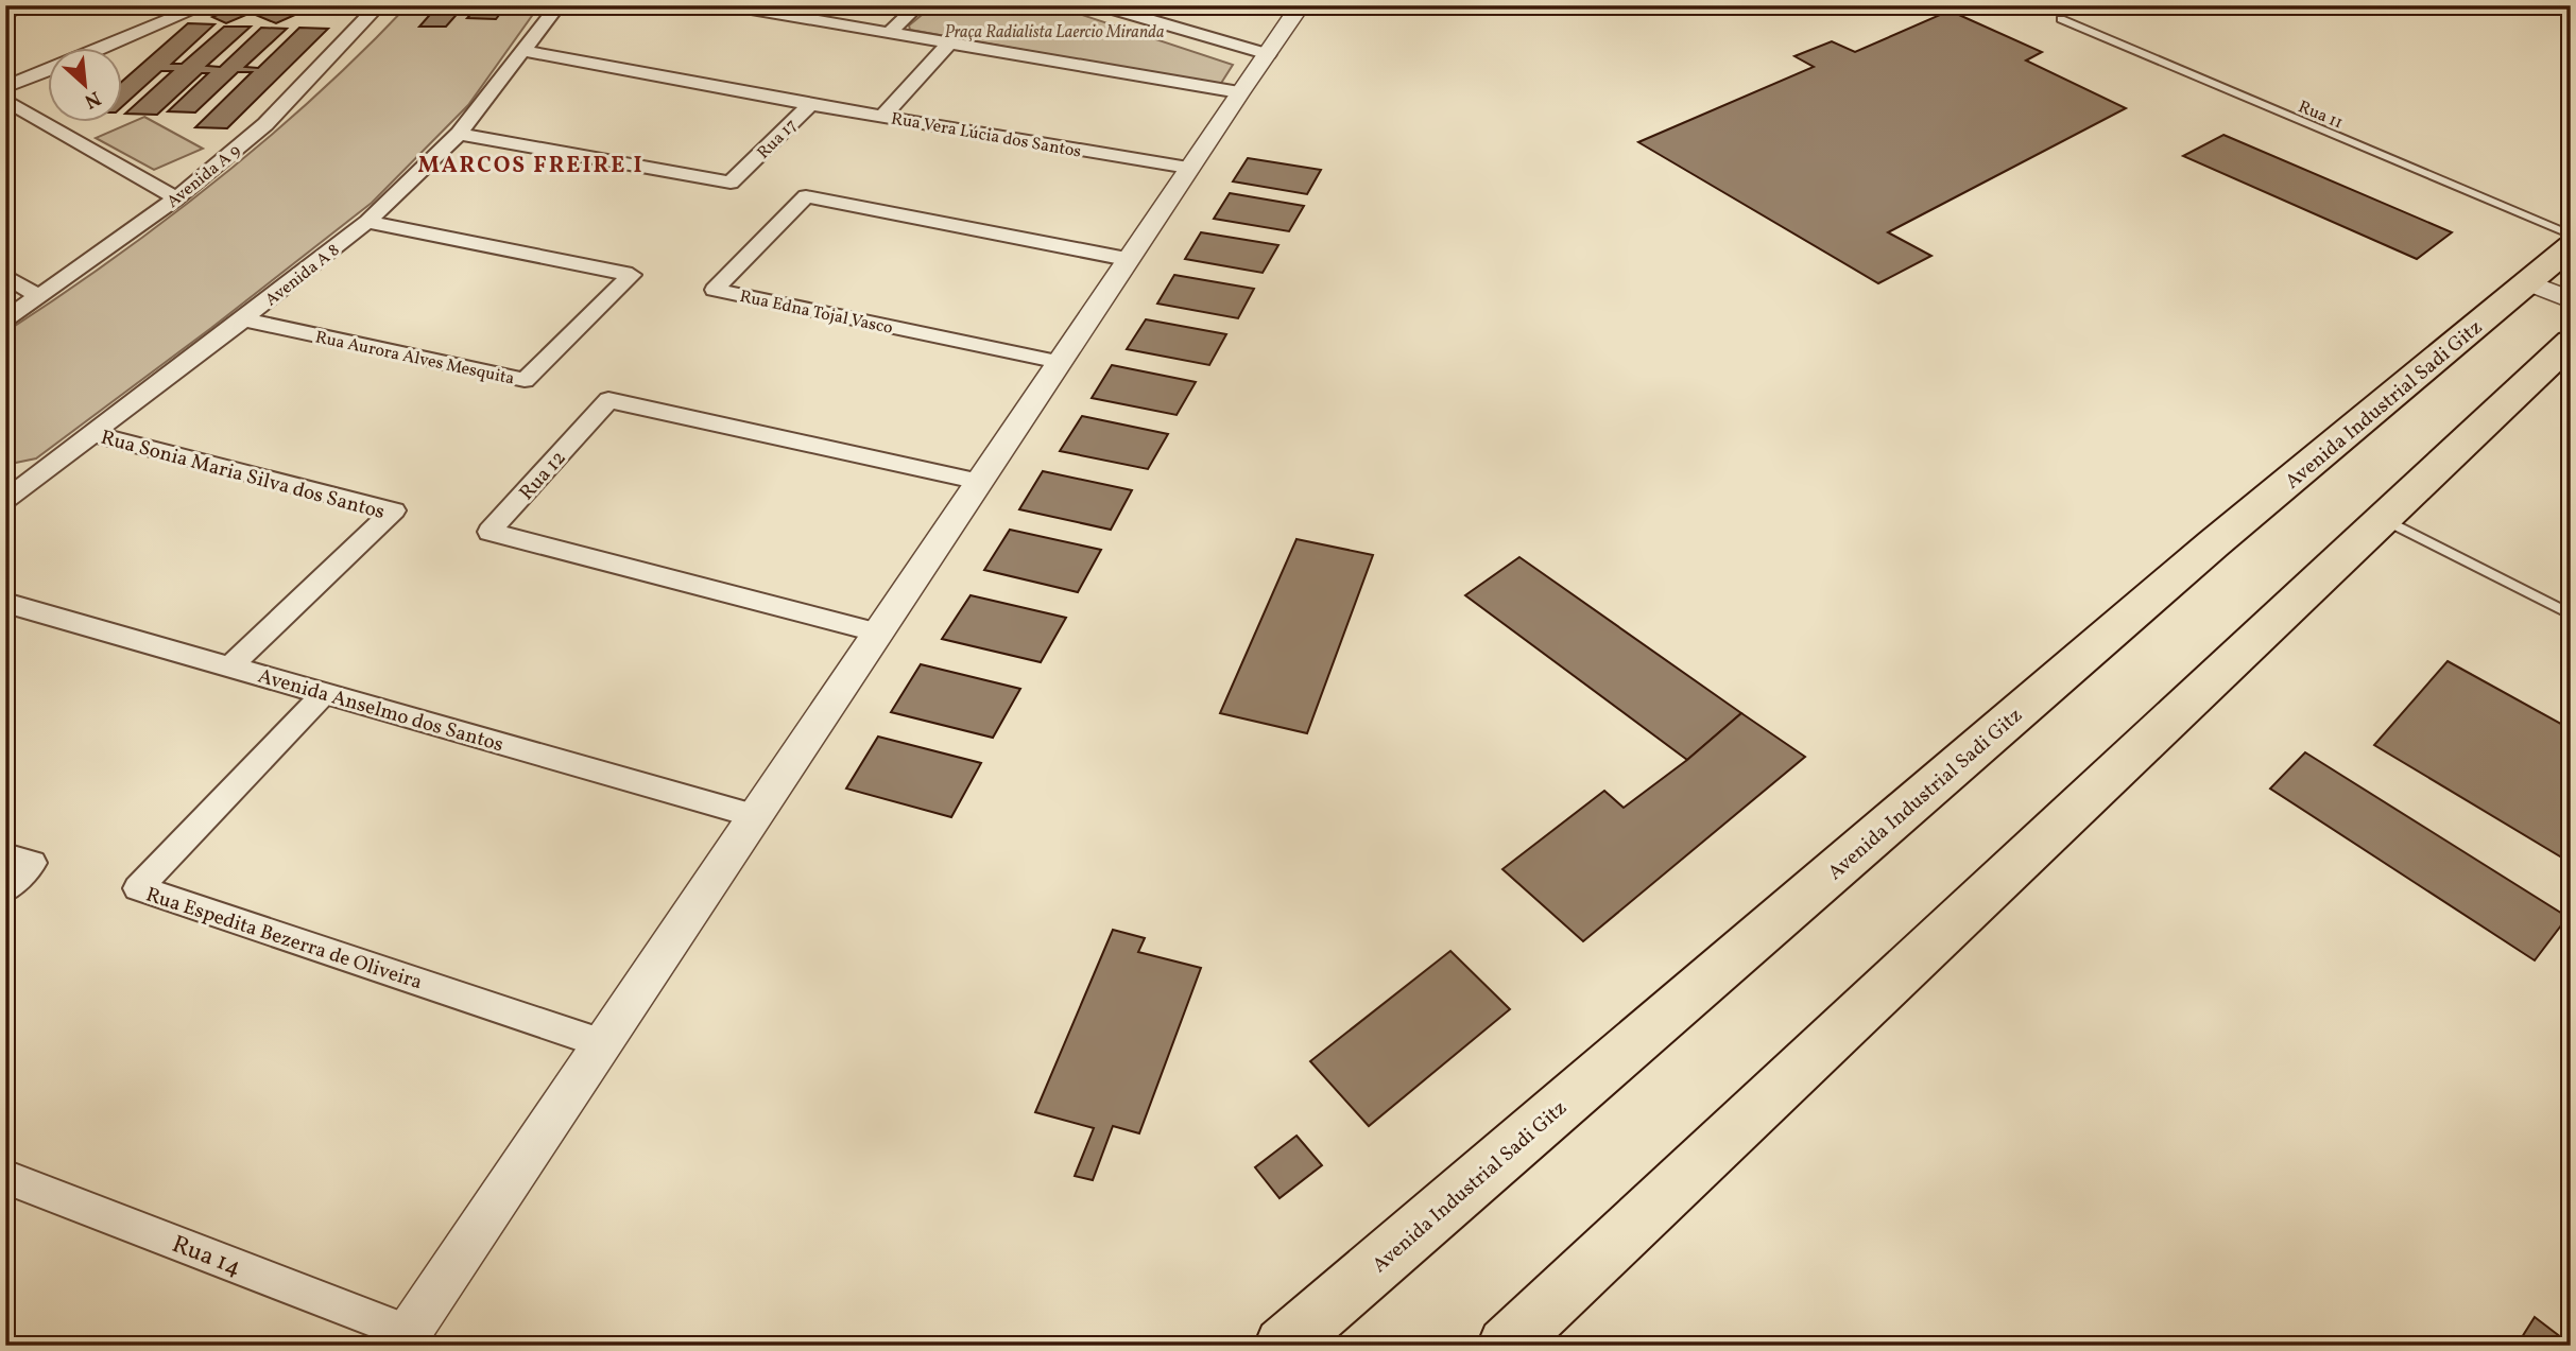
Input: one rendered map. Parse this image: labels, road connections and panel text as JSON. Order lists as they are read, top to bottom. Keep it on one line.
{"streets":{"main road":["Avenida Industrial Sadi Gitz"],"street":["Rua Vera Lúcia dos Santos","Rua 17","Avenida A 9","Avenida A 8","Rua Edna Tojal Vasco","Rua Aurora Alves Mesquita","Rua Sonia Maria Silva dos Santos","Rua 12","Avenida Anselmo dos Santos","Rua Espedita Bezerra de Oliveira","Rua 14"],"lane":["Rua 11"]},"crossings":[["Rua 11","Avenida Industrial Sadi Gitz"],["Rua 17","Avenida A 8"],["Avenida A 8","Rua Aurora Alves Mesquita"],["Avenida A 8","Rua Sonia Maria Silva dos Santos"],["Rua Sonia Maria Silva dos Santos","Avenida Anselmo dos Santos"],["Avenida Anselmo dos Santos","Rua Espedita Bezerra de Oliveira"]],"districts":["MARCOS FREIRE I"],"parks":["Praça Radialista Laercio Miranda"],"north":"bottom right"}
